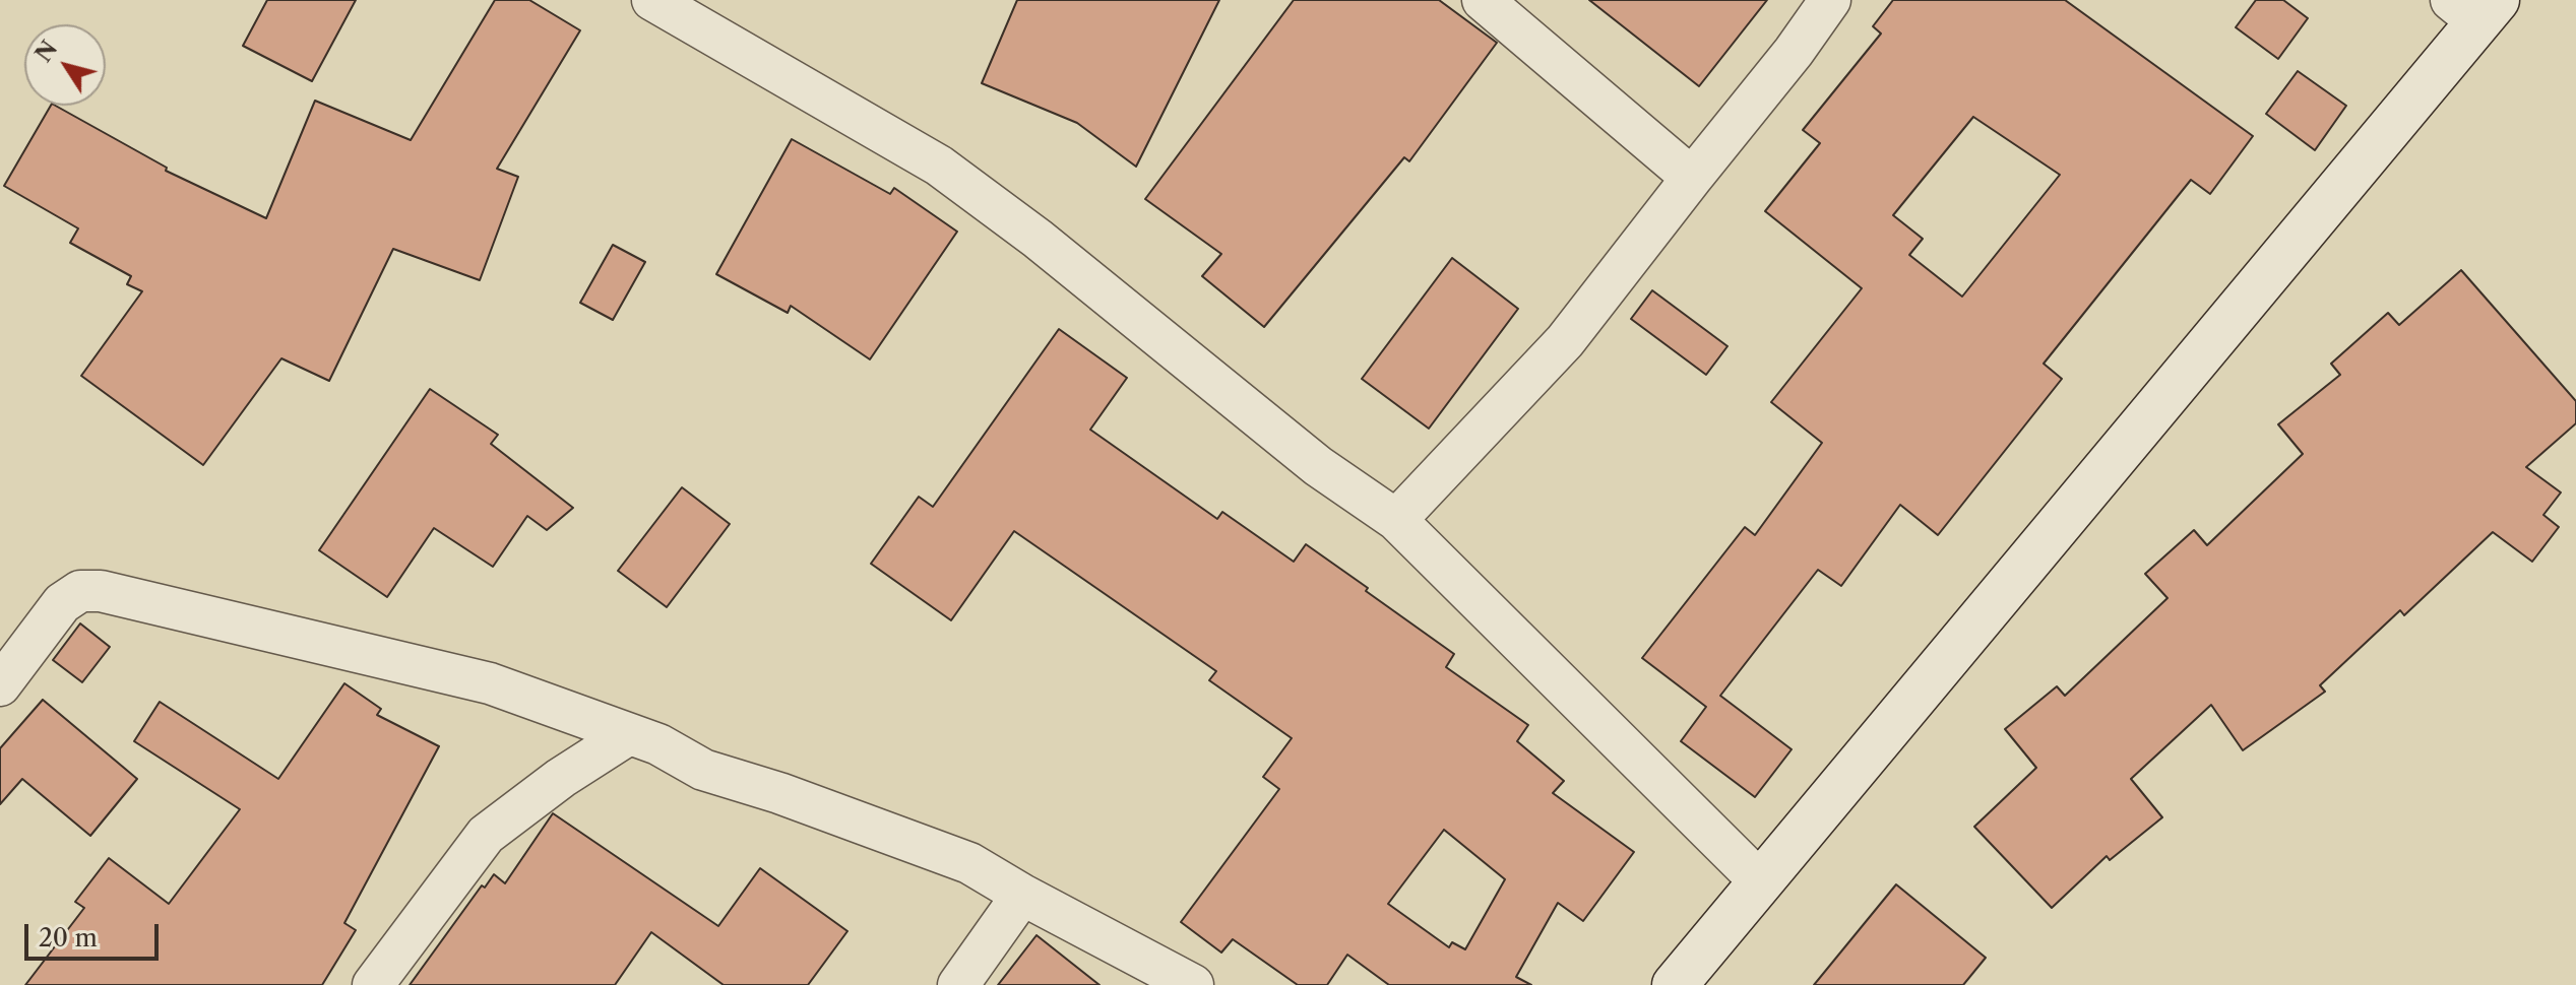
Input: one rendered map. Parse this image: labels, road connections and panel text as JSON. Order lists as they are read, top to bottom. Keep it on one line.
{"scale_bar":"20 m","north":"top left"}
